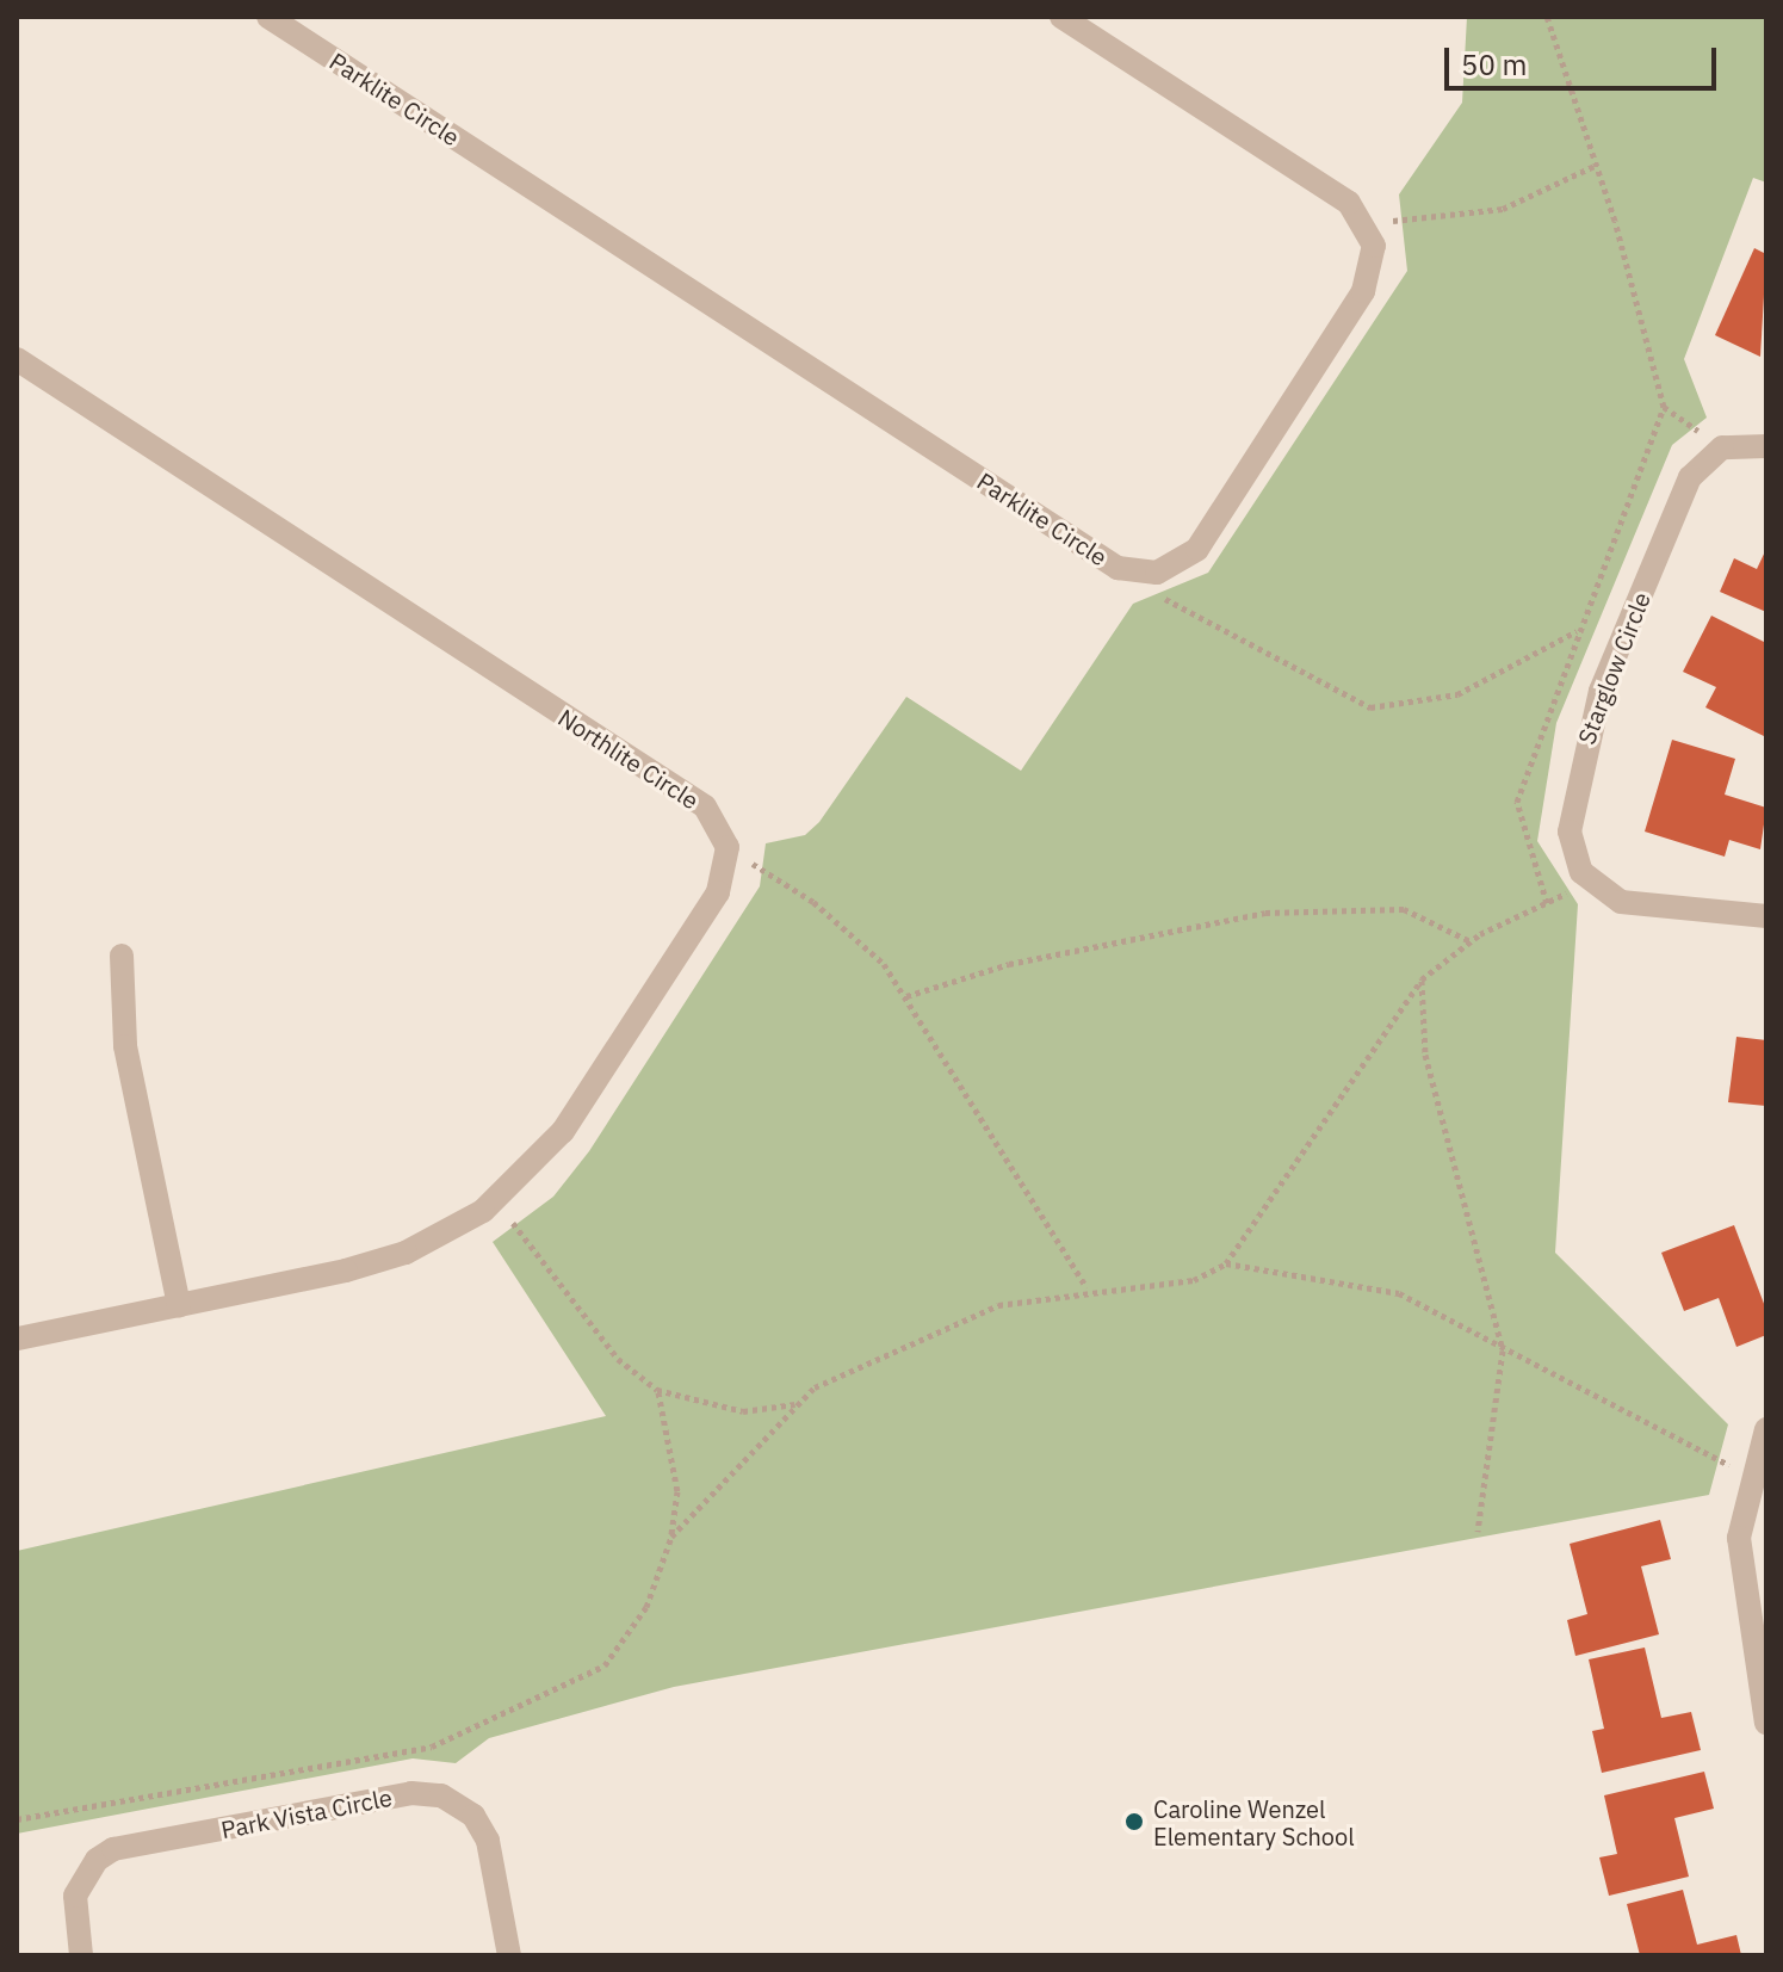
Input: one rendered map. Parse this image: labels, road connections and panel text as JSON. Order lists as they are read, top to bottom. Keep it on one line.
{"streets":{"street":["Parklite Circle","Starglow Circle","Northlite Circle","Park Vista Circle"]},"places":["Caroline Wenzel Elementary School"],"scale_bar":"50 m"}
